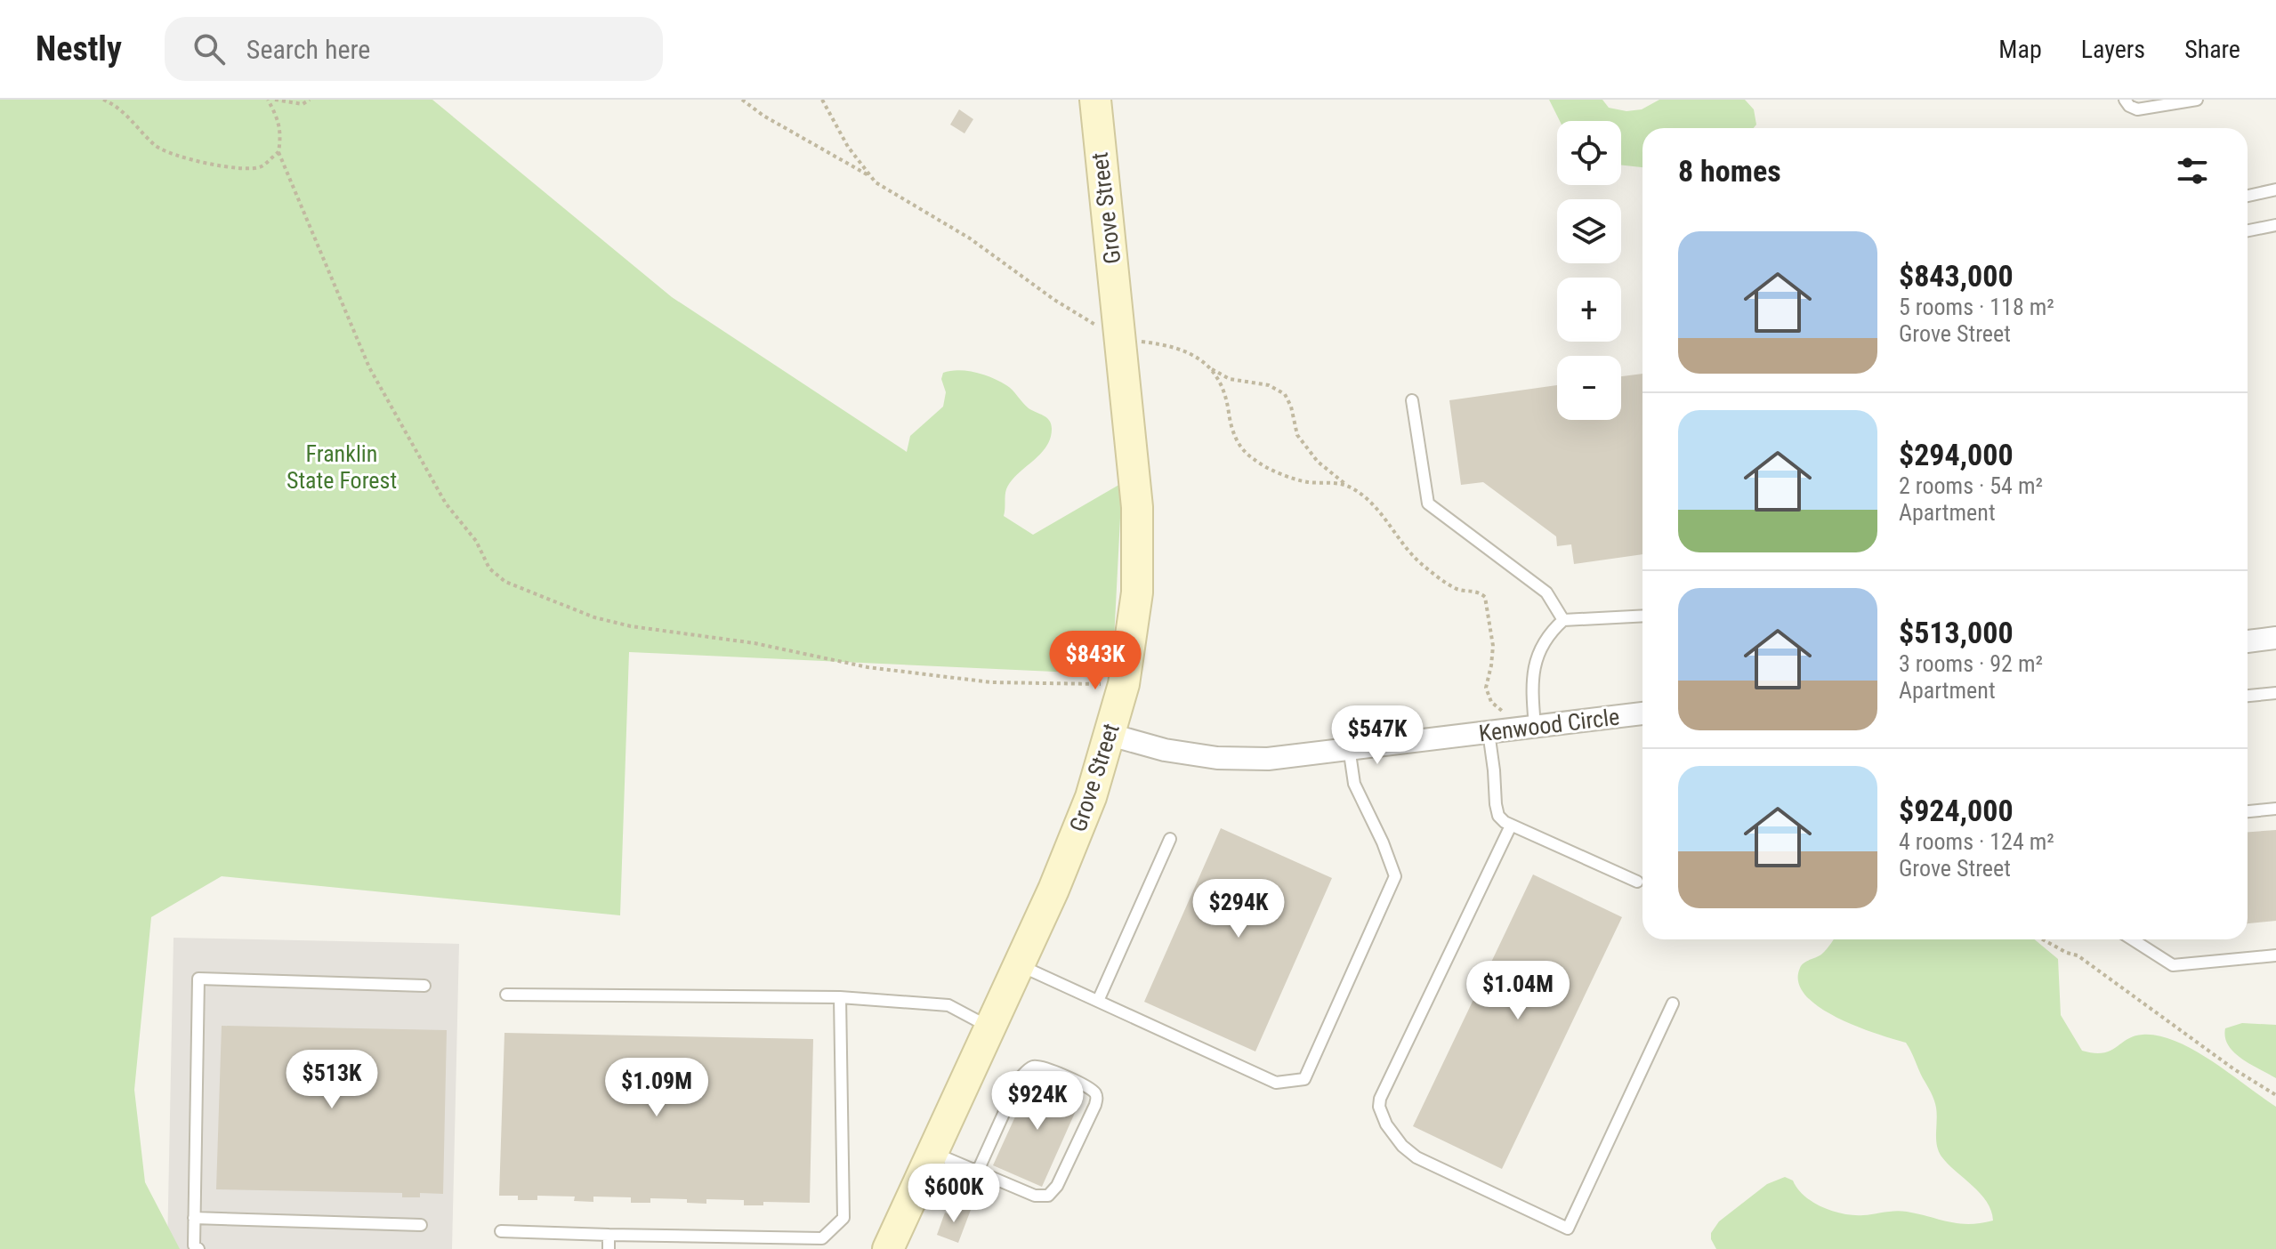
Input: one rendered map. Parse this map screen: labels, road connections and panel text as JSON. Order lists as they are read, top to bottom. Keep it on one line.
{"streets":{"main road":["Grove Street"],"street":["Kenwood Circle"]},"crossings":[["Grove Street","Kenwood Circle"]],"parks":["Franklin State Forest"],"page":{"header":"Nestly","search":"Search here","nav":["Map","Layers","Share"],"map_buttons":["+","−"],"heading":"8 homes","list":[{"name":"$843,000","note":"5 rooms · 118 m² · Grove Street"},{"name":"$294,000","note":"2 rooms · 54 m² · Apartment"},{"name":"$513,000","note":"3 rooms · 92 m² · Apartment"},{"name":"$924,000","note":"4 rooms · 124 m² · Grove Street"}],"price":["$843K","$547K","$294K","$1.04M","$513K","$1.09M","$924K","$600K"]}}
